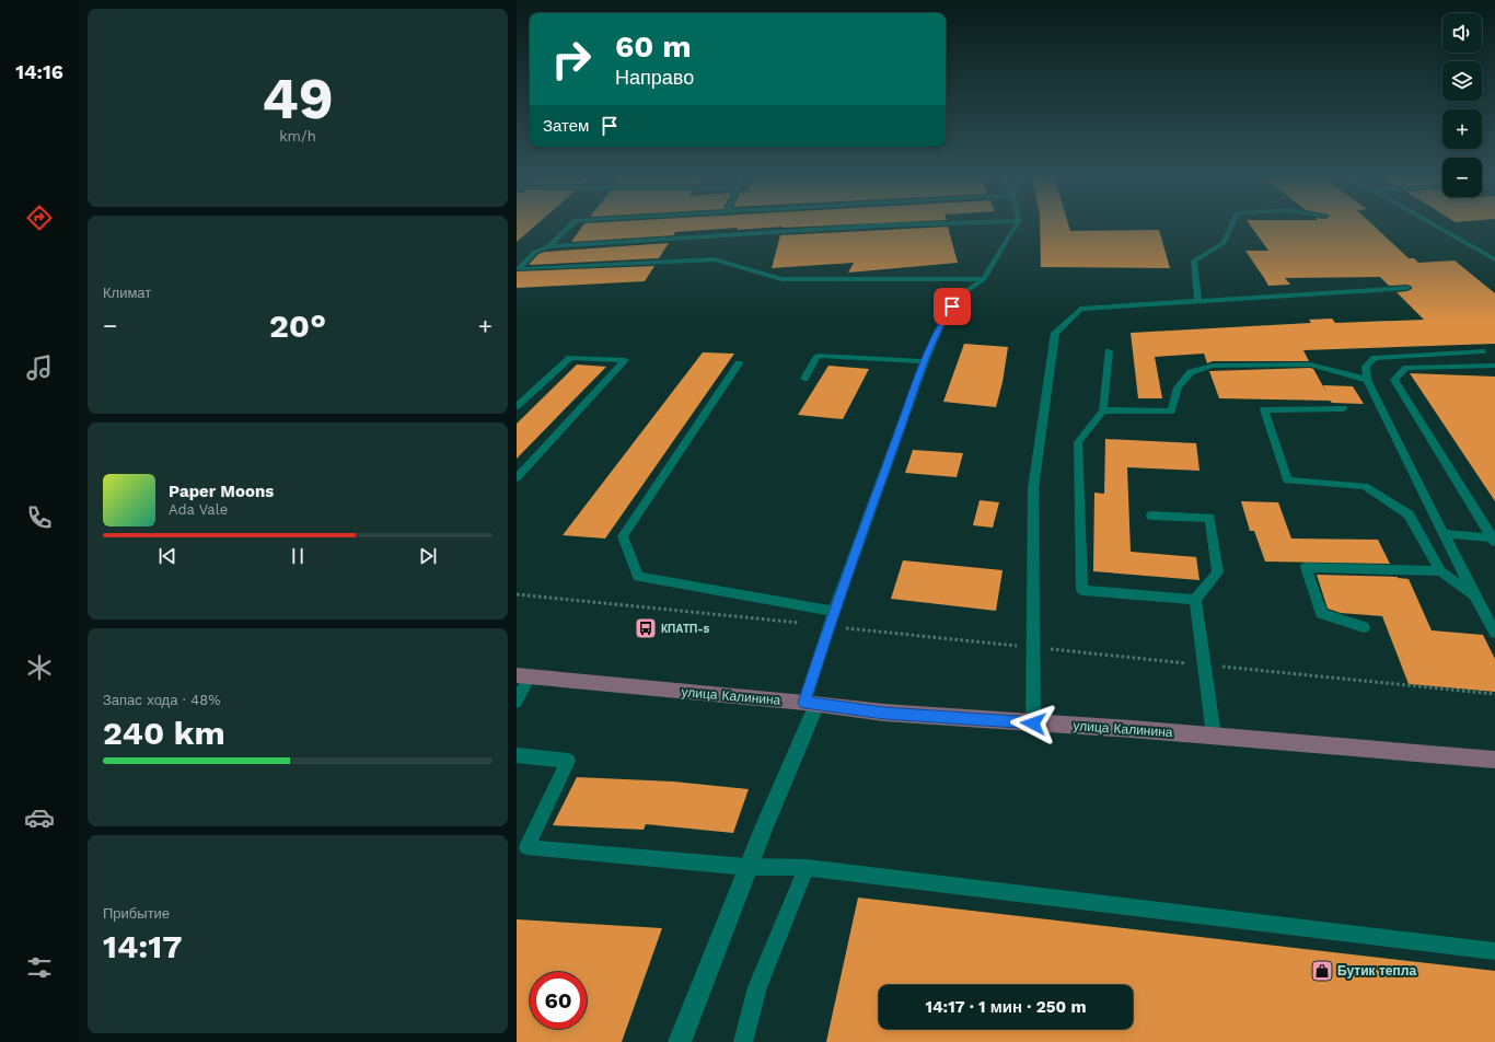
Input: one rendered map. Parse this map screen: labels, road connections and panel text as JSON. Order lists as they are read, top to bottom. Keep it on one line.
{"streets":{"main road":["улица Калинина"]},"places":{"bus stop":["КПАТП-5"],"shop":["Бутик тепла"]},"page":{"tabs":"14:16","tile":[["49","km/h"],"Климат",["Запас хода · 48%","240 km"],["Прибытие","14:17"]],"map_buttons":["+","−"],"turn":["60 m","Направо"],"then":"Затем","heat":["−","20°","+"],"song":["Paper Moons","Ada Vale"],"limit":"60","trip":"14:17 · 1 мин · 250 m"}}
